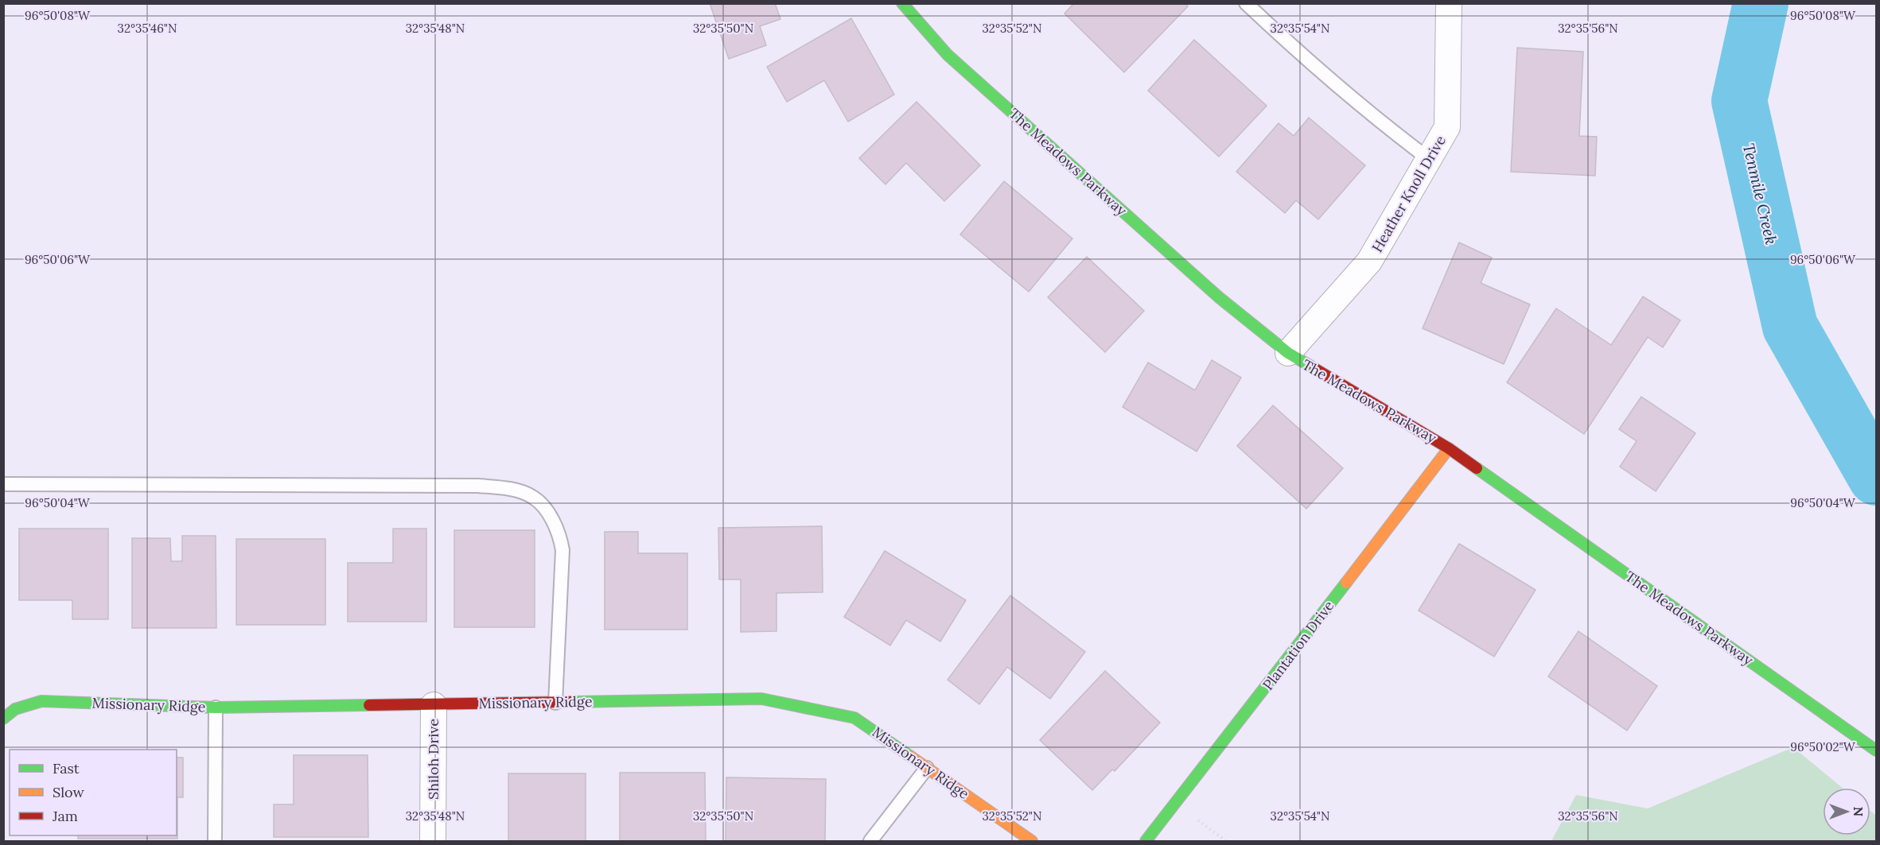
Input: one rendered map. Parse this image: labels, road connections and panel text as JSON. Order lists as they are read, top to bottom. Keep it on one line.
{"streets":{"street":["The Meadows Parkway","Heather Knoll Drive","Plantation Drive","Missionary Ridge","Shiloh Drive"]},"crossings":[["The Meadows Parkway","Heather Knoll Drive"],["The Meadows Parkway","Plantation Drive"],["Missionary Ridge","Shiloh Drive"]],"water":["Tenmile Creek"],"legend":["Fast","Slow","Jam"],"north":"right","coordinates":["96°50'08\"W","32°35'46\"N","32°35'48\"N","32°35'50\"N","32°35'52\"N","32°35'54\"N","32°35'56\"N","96°50'06\"W","96°50'04\"W","96°50'02\"W"]}
